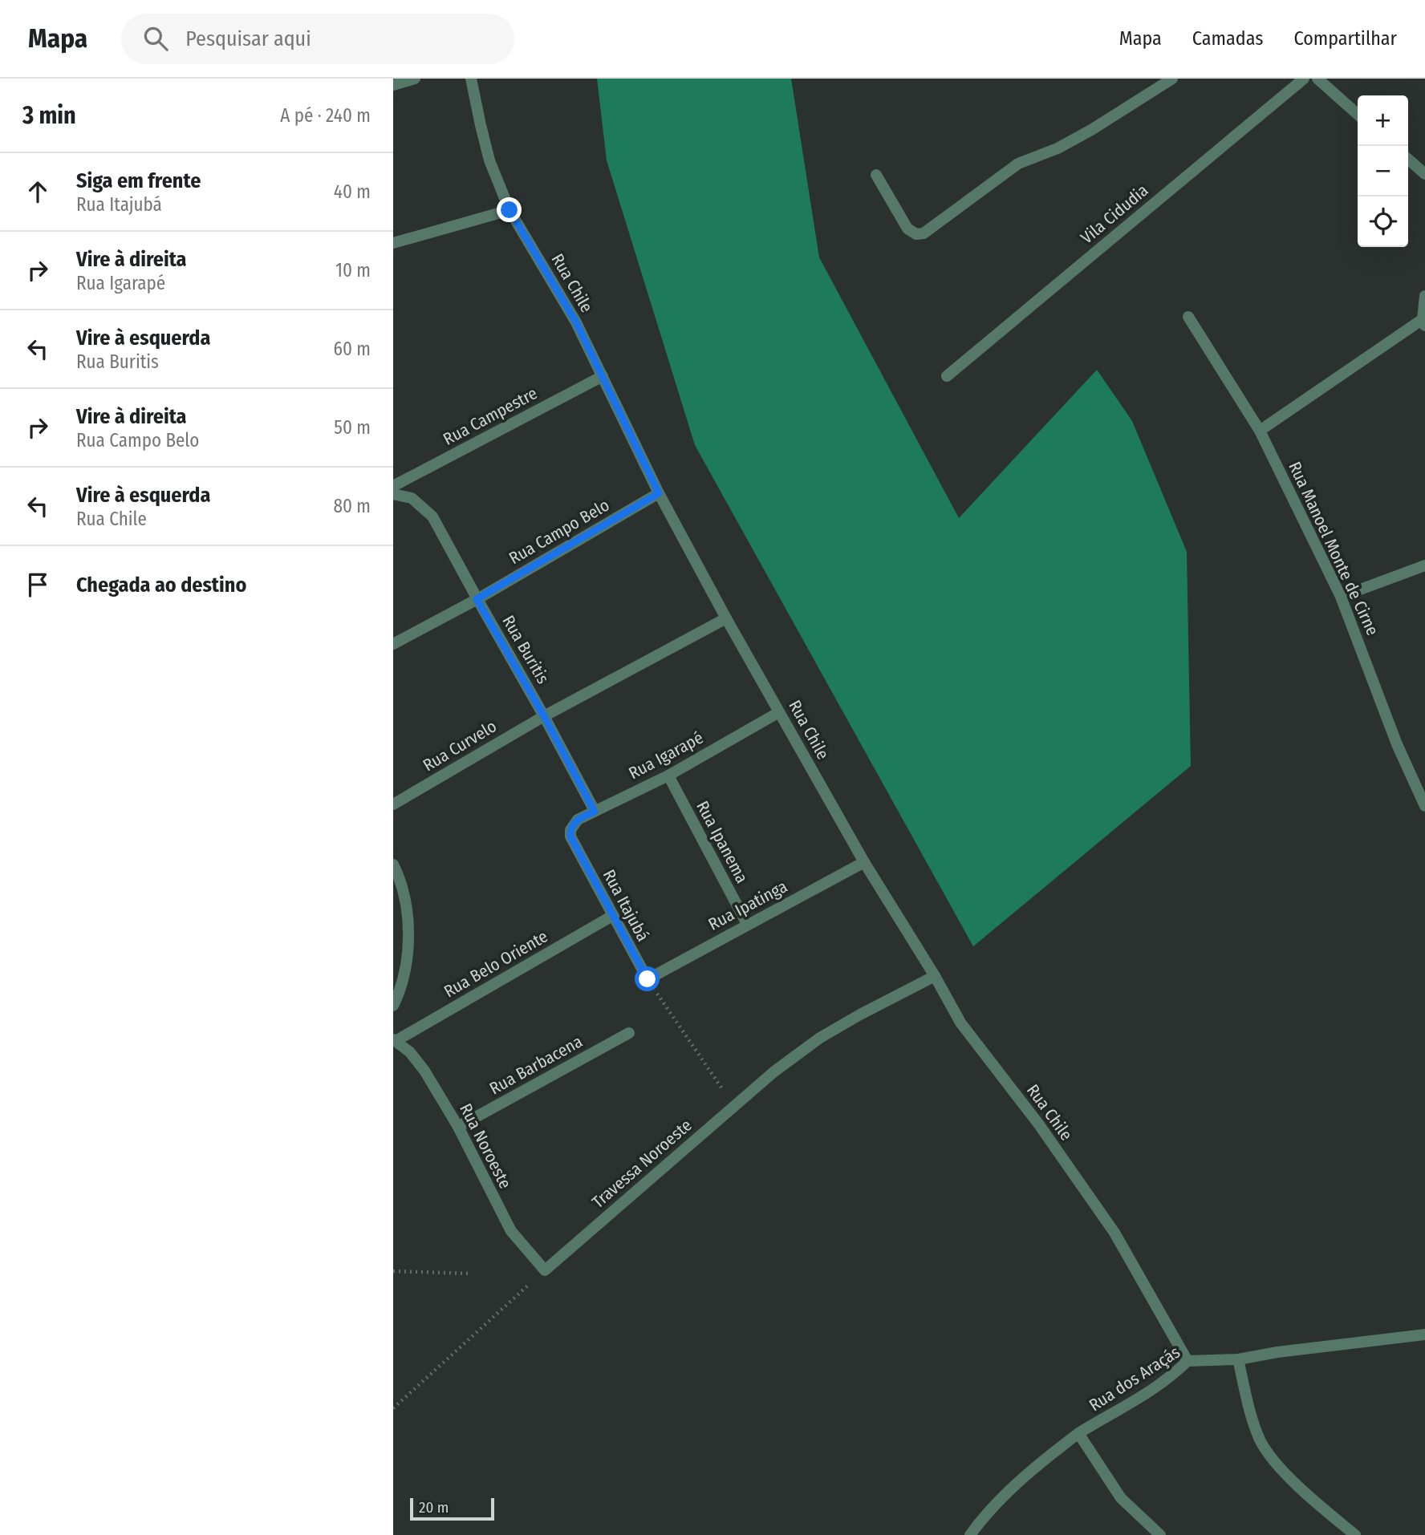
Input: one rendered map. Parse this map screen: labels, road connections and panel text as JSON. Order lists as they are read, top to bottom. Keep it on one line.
{"streets":{"street":["Vila Cidudia","Rua Chile","Rua Campestre","Rua Campo Belo","Rua Manoel Monte de Cirne","Rua Buritis","Rua Curvelo","Rua Igarapé","Rua Ipanema","Rua Itajubá","Rua Ipatinga","Rua Belo Oriente","Rua Barbacena","Rua Noroeste","Travessa Noroeste","Rua dos Araçás"]},"crossings":[["Rua Chile","Rua Campestre"],["Rua Chile","Rua Campo Belo"],["Rua Chile","Rua Curvelo"],["Rua Chile","Rua Igarapé"],["Rua Chile","Rua Ipatinga"],["Rua Chile","Travessa Noroeste"],["Rua Chile","Rua dos Araçás"],["Rua Campo Belo","Rua Buritis"],["Rua Buritis","Rua Curvelo"],["Rua Buritis","Rua Igarapé"],["Rua Igarapé","Rua Ipanema"],["Rua Igarapé","Rua Itajubá"],["Rua Ipanema","Rua Ipatinga"],["Rua Itajubá","Rua Ipatinga"],["Rua Itajubá","Rua Belo Oriente"],["Rua Belo Oriente","Rua Noroeste"],["Rua Barbacena","Rua Noroeste"],["Rua Noroeste","Travessa Noroeste"]],"scale_bar":"20 m","page":{"header":"Mapa","search":"Pesquisar aqui","nav":["Mapa","Camadas","Compartilhar"],"heading":["3 min","A pé · 240 m"],"map_buttons":["+","−"],"list":[["Siga em frente","Rua Itajubá","40 m"],["Vire à direita","Rua Igarapé","10 m"],["Vire à esquerda","Rua Buritis","60 m"],["Vire à direita","Rua Campo Belo","50 m"],["Vire à esquerda","Rua Chile","80 m"],"Chegada ao destino"],"scale":"20 m"}}
